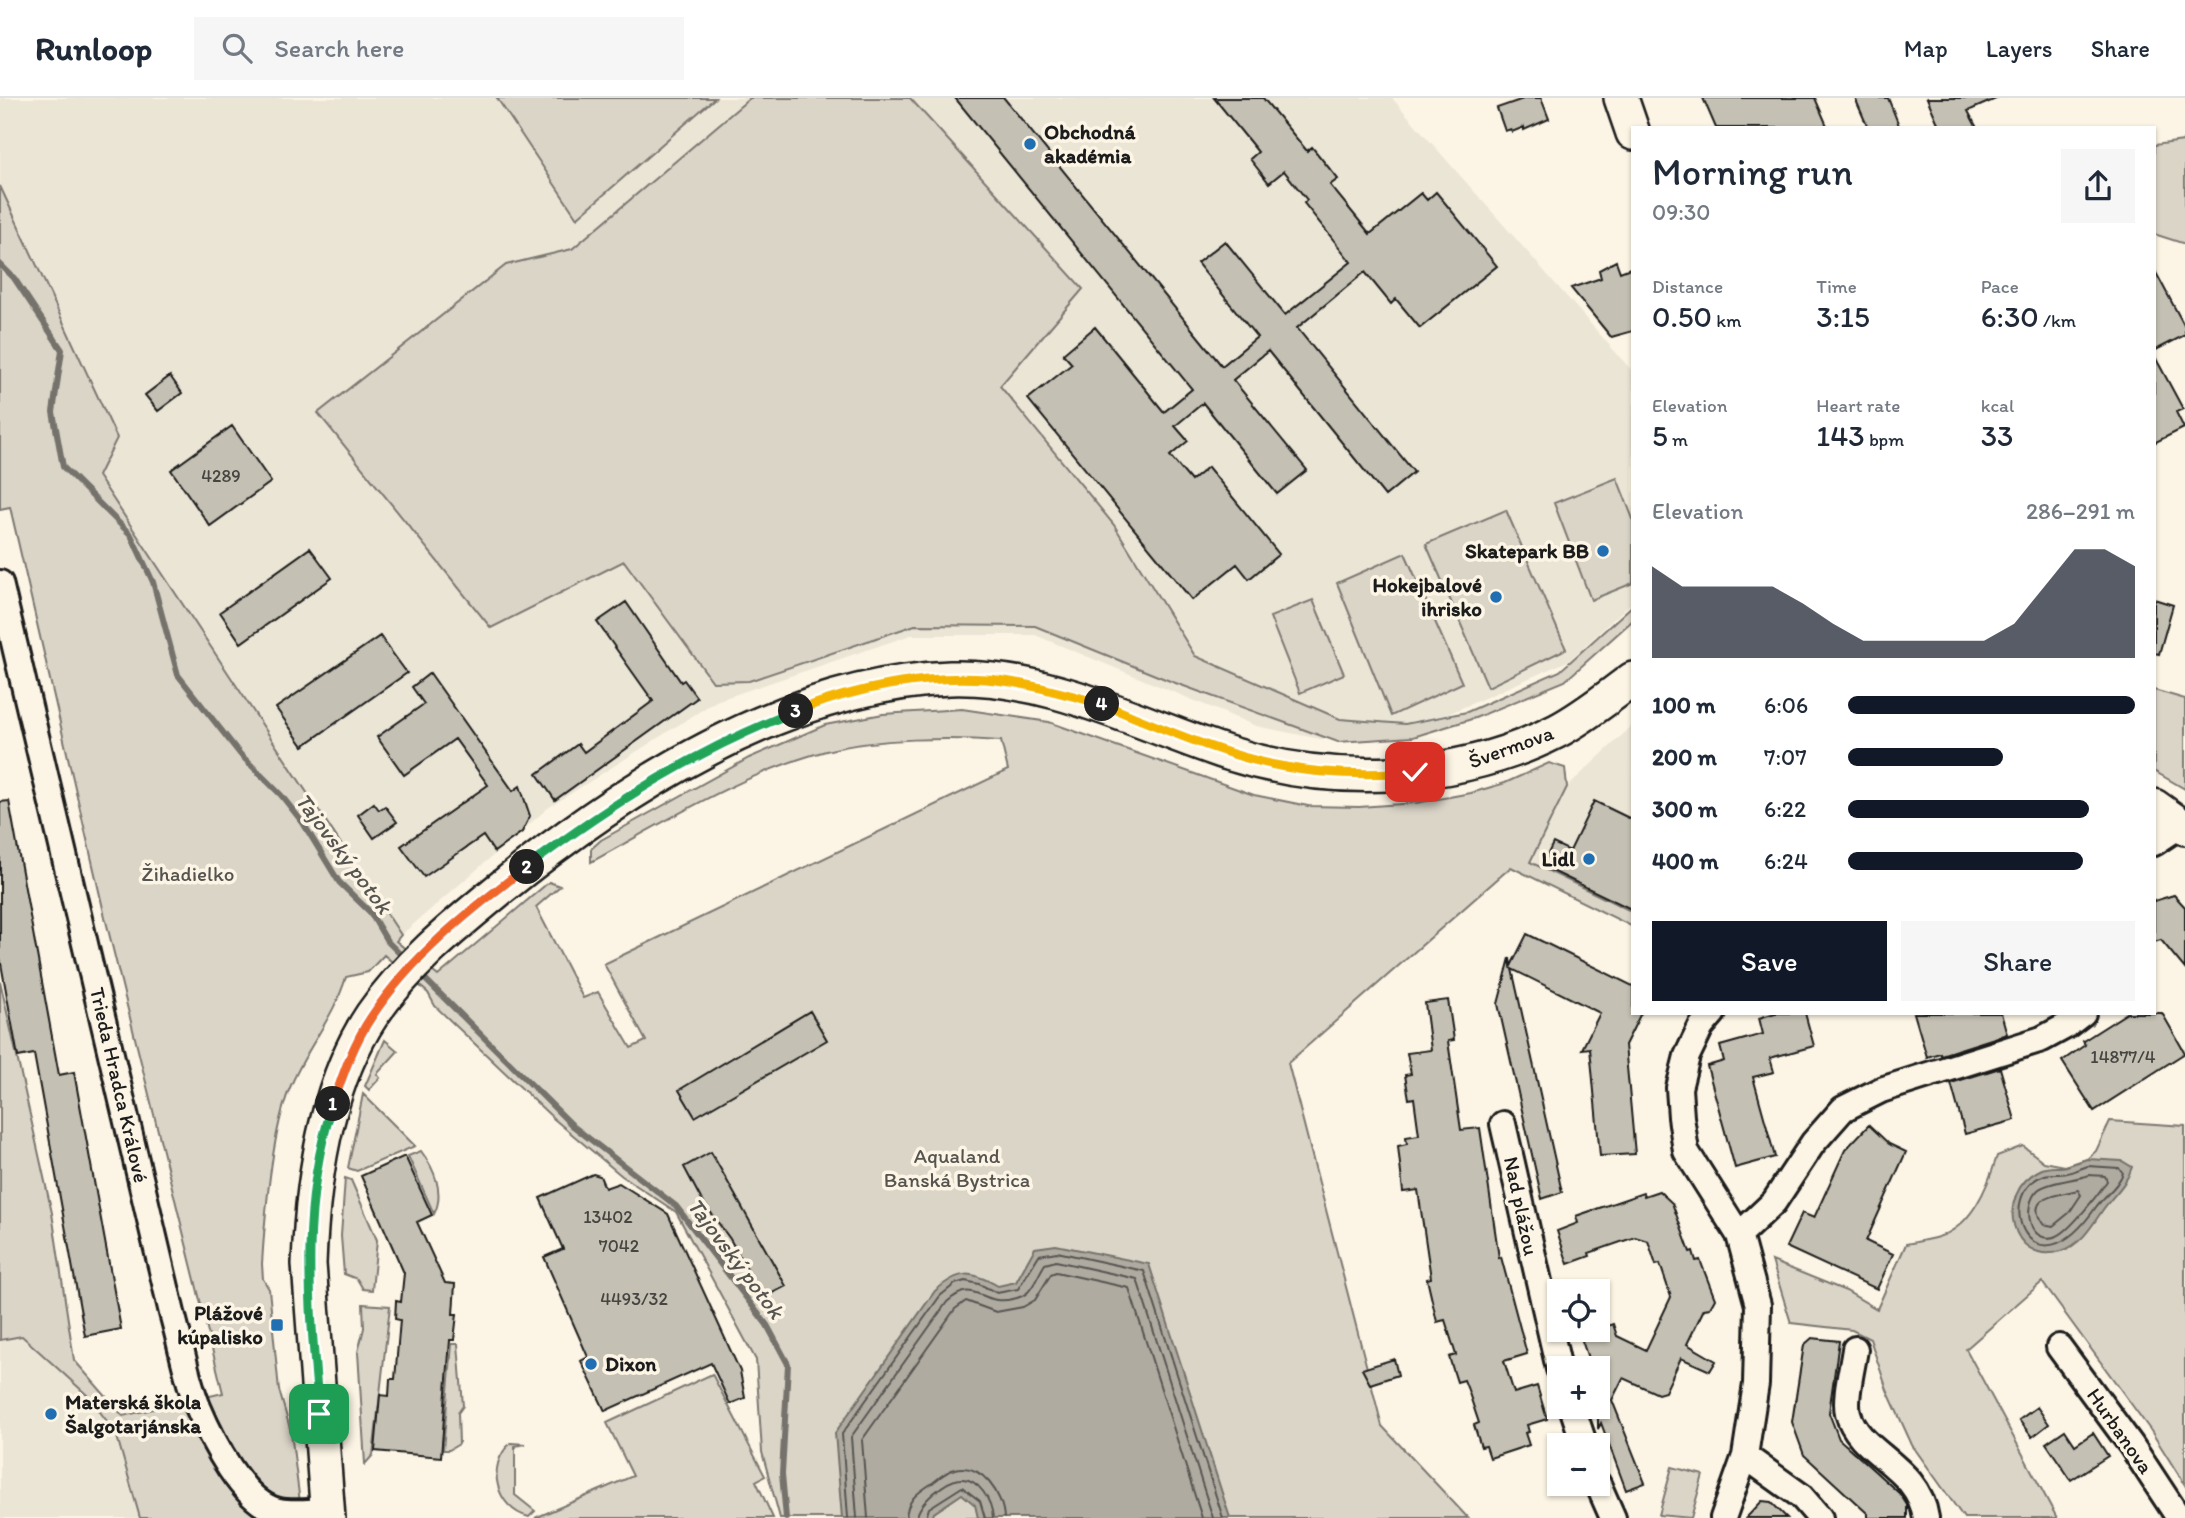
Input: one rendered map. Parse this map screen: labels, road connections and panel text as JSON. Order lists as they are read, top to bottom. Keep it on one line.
{"streets":{"street":["Švermova","Trieda Hradca Králové","Nad plážou","Hurbanova"]},"crossings":[["Švermova","Trieda Hradca Králové"]],"water":["Tajovský potok"],"parks":["Žihadielko","Aqualand Banská Bystrica"],"places":{"other":["Obchodná akadémia","Skatepark BB","Hokejbalové ihrisko","Lidl","Dixon","Materská škola Šalgotarjánska"],"transit":["Plážové kúpalisko"]},"house_numbers":["4289","14877/4","13402","7042","4493/32"],"page":{"header":"Runloop","search":"Search here","nav":["Map","Layers","Share"],"heading":["Morning run","09:30"],"stats":[["Distance","0.50 km"],["Time","3:15"],["Pace","6:30 /km"],["Elevation","5 m"],["Heart rate","143 bpm"],["kcal","33"]],"chart":["Elevation","286–291 m"],"list":[{"name":"100 m","note":"6:06"},{"name":"200 m","note":"7:07"},{"name":"300 m","note":"6:22"},{"name":"400 m","note":"6:24"}],"pins":["4","3","2","1"],"buttons":["Save","Share"],"map_buttons":["+","−"]}}
